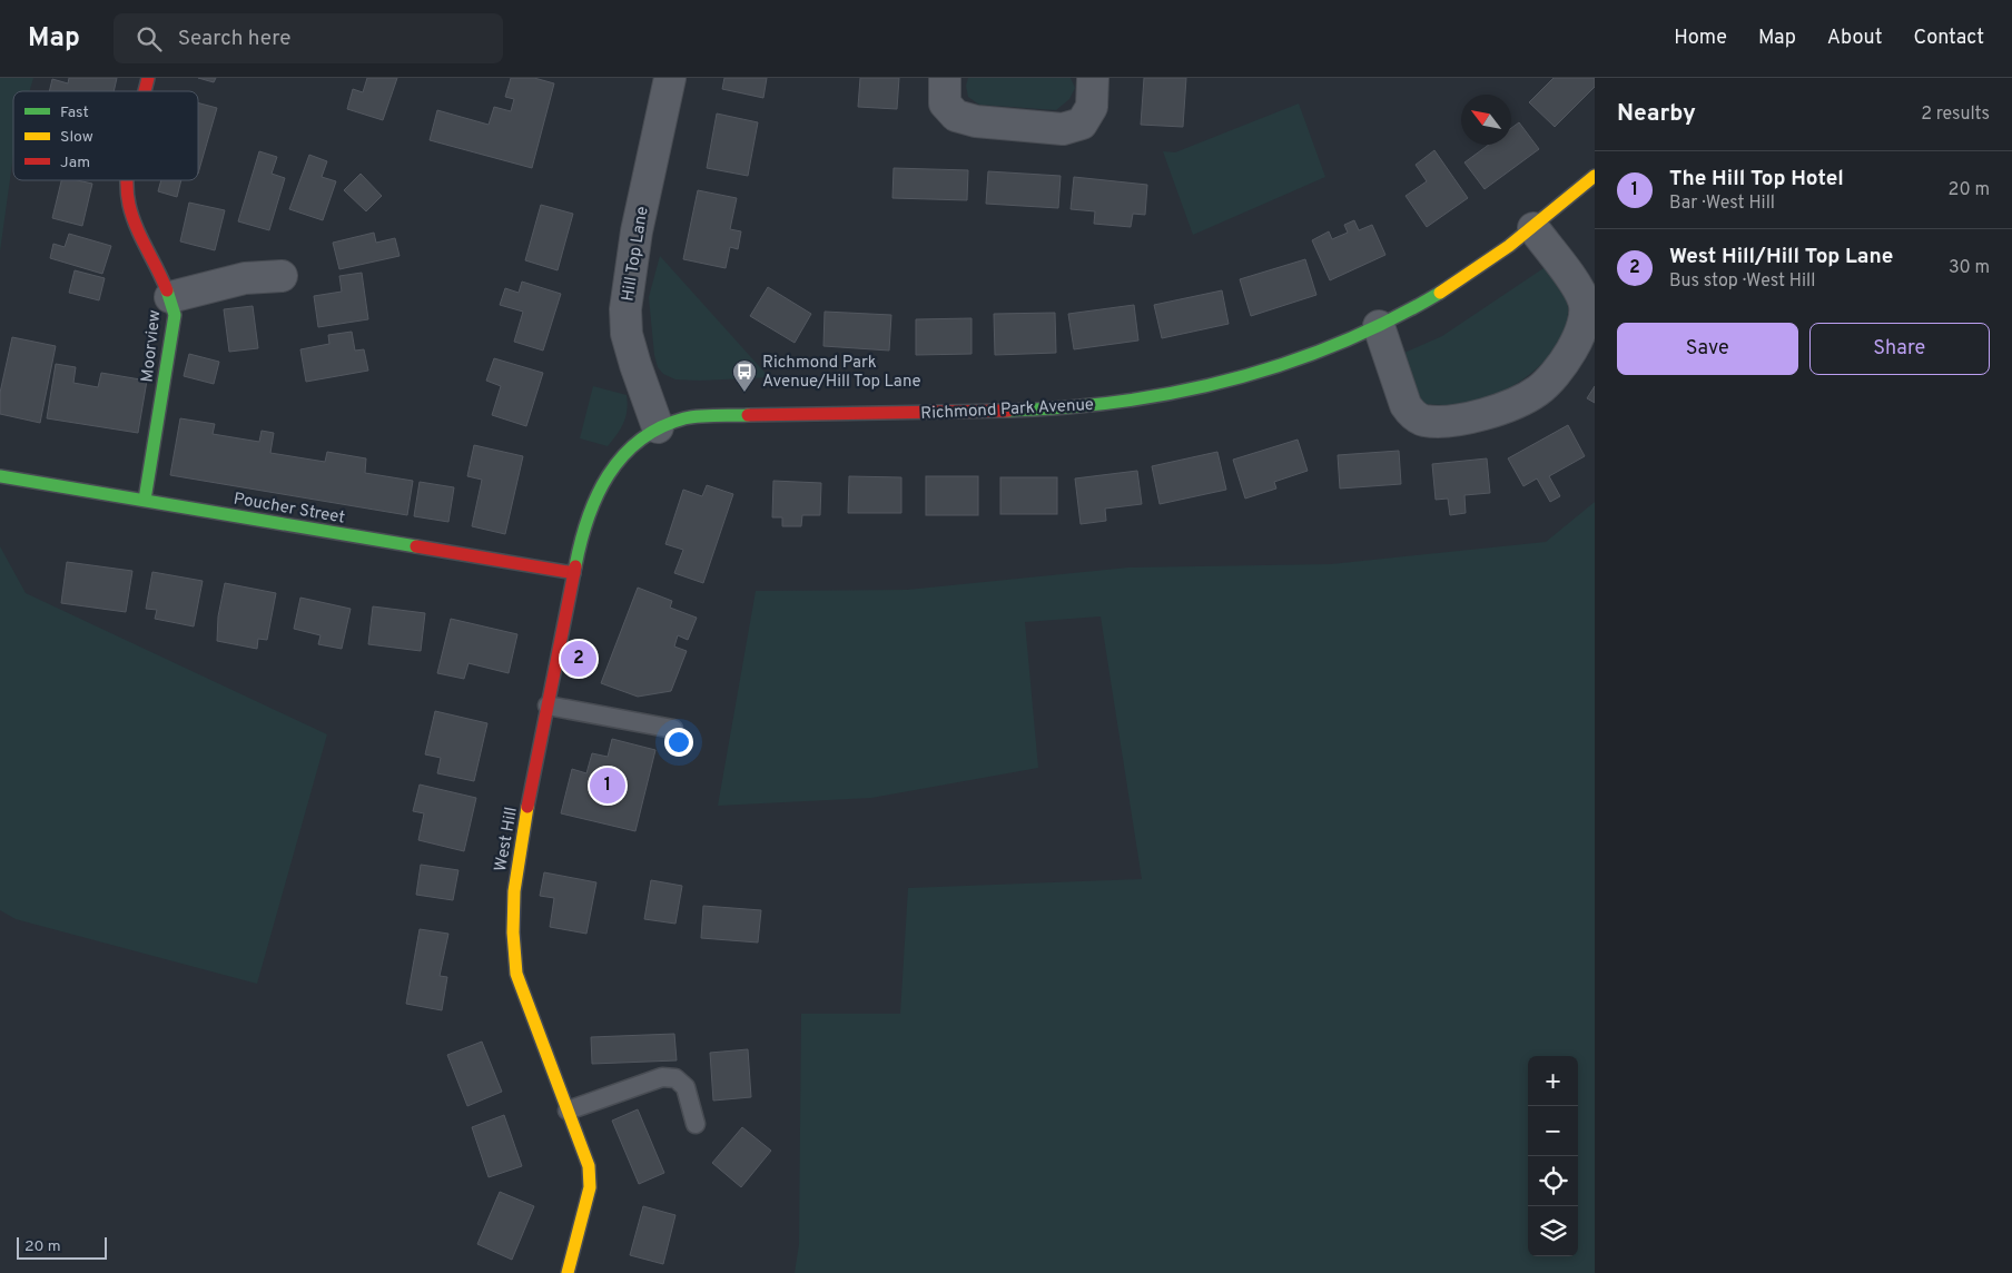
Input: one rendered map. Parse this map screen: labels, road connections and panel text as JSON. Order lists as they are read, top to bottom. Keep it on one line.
{"streets":{"street":["Hill Top Lane","Moorview","Richmond Park Avenue","Poucher Street","West Hill"]},"crossings":[["Hill Top Lane","Richmond Park Avenue"],["Hill Top Lane","West Hill"],["Moorview","Poucher Street"],["Richmond Park Avenue","West Hill"],["Poucher Street","West Hill"]],"places":{"bus stop":["Richmond Park Avenue/Hill Top Lane"]},"legend":["Fast","Slow","Jam"],"scale_bar":"20 m","north":"top left","page":{"header":"Map","search":"Search here","nav":["Home","Map","About","Contact"],"heading":["Nearby","2 results"],"list":[{"mark":"1","name":"The Hill Top Hotel","note":"Bar · West Hill","value":"20 m"},{"mark":"2","name":"West Hill/Hill Top Lane","note":"Bus stop · West Hill","value":"30 m"}],"buttons":["Save","Share"],"pins":["2","1"],"map_buttons":["+","−"],"scale":"20 m"}}
